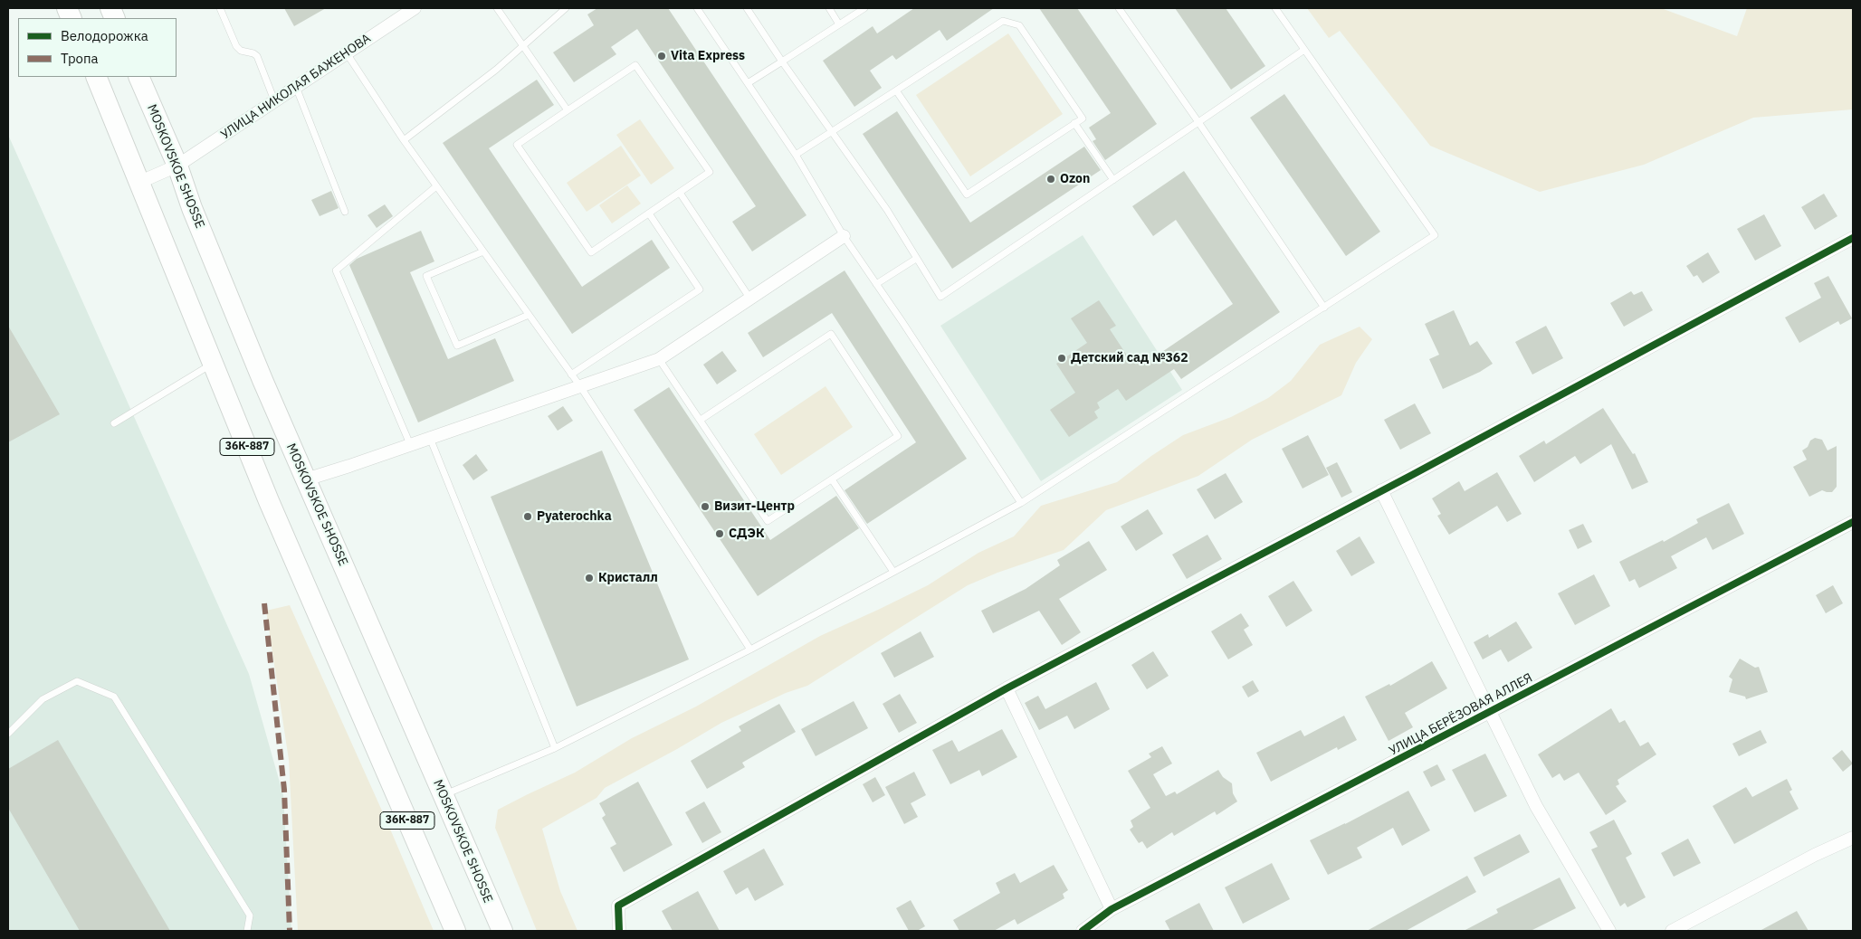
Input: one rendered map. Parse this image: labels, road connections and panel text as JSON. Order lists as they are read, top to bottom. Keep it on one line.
{"streets":{"main road":["MOSKOVSKOE SHOSSE","36К-887"],"street":["УЛИЦА НИКОЛАЯ БАЖЕНОВА","УЛИЦА БЕРЁЗОВАЯ АЛЛЕЯ"]},"crossings":[["УЛИЦА НИКОЛАЯ БАЖЕНОВА","MOSKOVSKOE SHOSSE"],["УЛИЦА НИКОЛАЯ БАЖЕНОВА","36К-887"]],"places":["Vita Express","Ozon","Детский сад №362","Визит-Центр","Pyaterochka","СДЭК","Кристалл"],"legend":["Велодорожка","Тропа"]}
